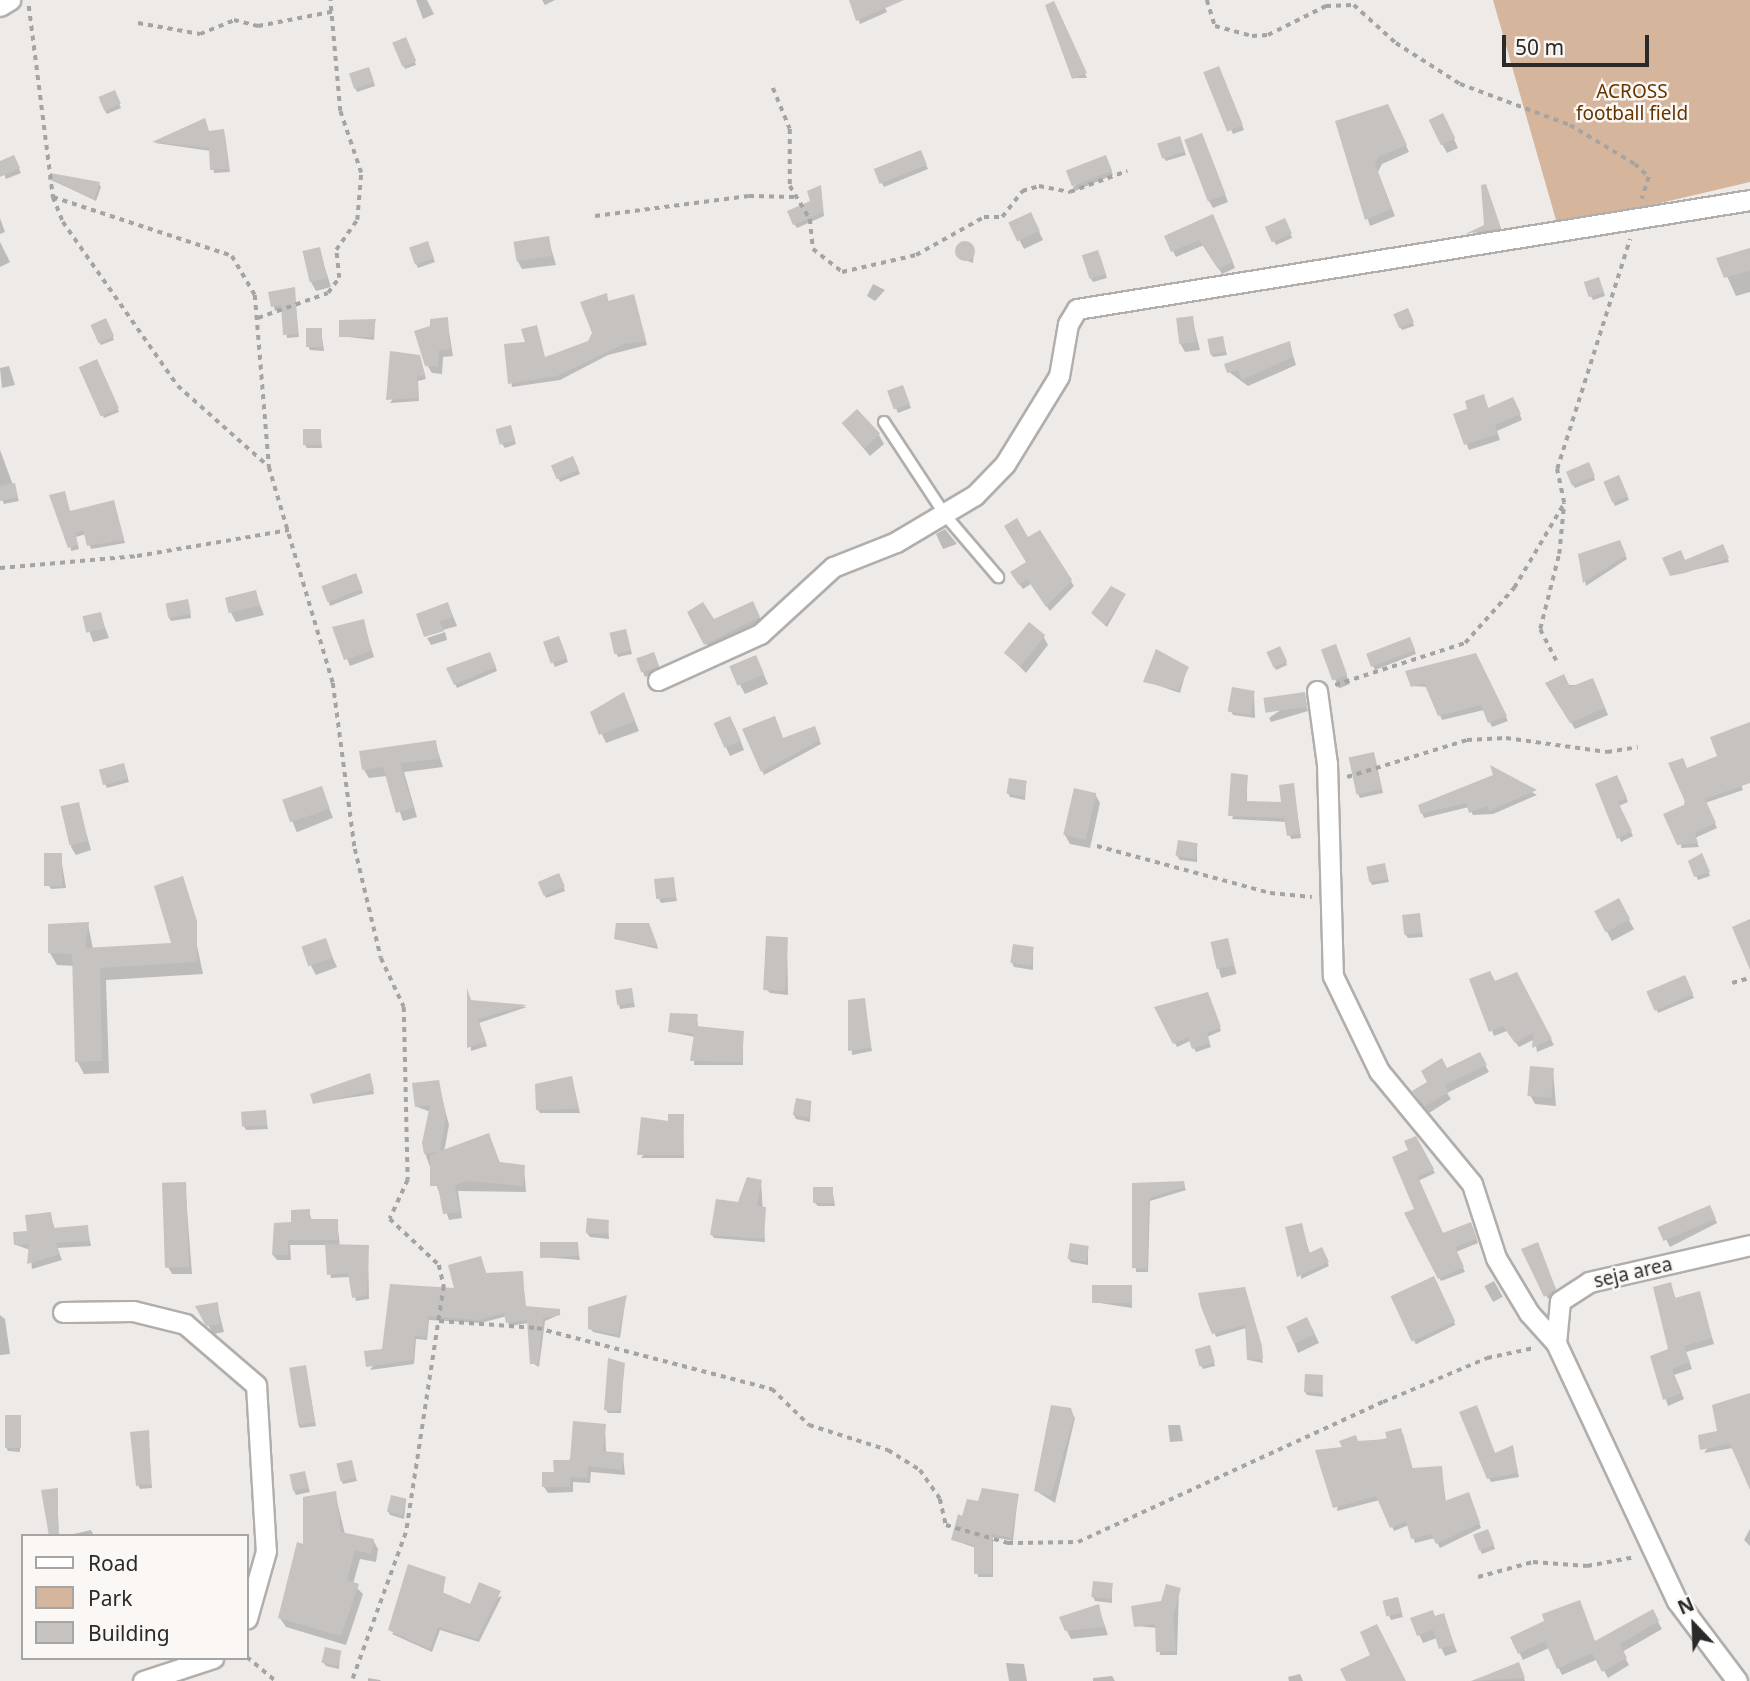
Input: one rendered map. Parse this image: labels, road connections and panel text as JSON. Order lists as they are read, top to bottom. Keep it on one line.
{"streets":{"street":["seja area"]},"parks":["ACROSS football field"],"legend":["Road","Park","Building"],"scale_bar":"50 m","north":"top left"}
